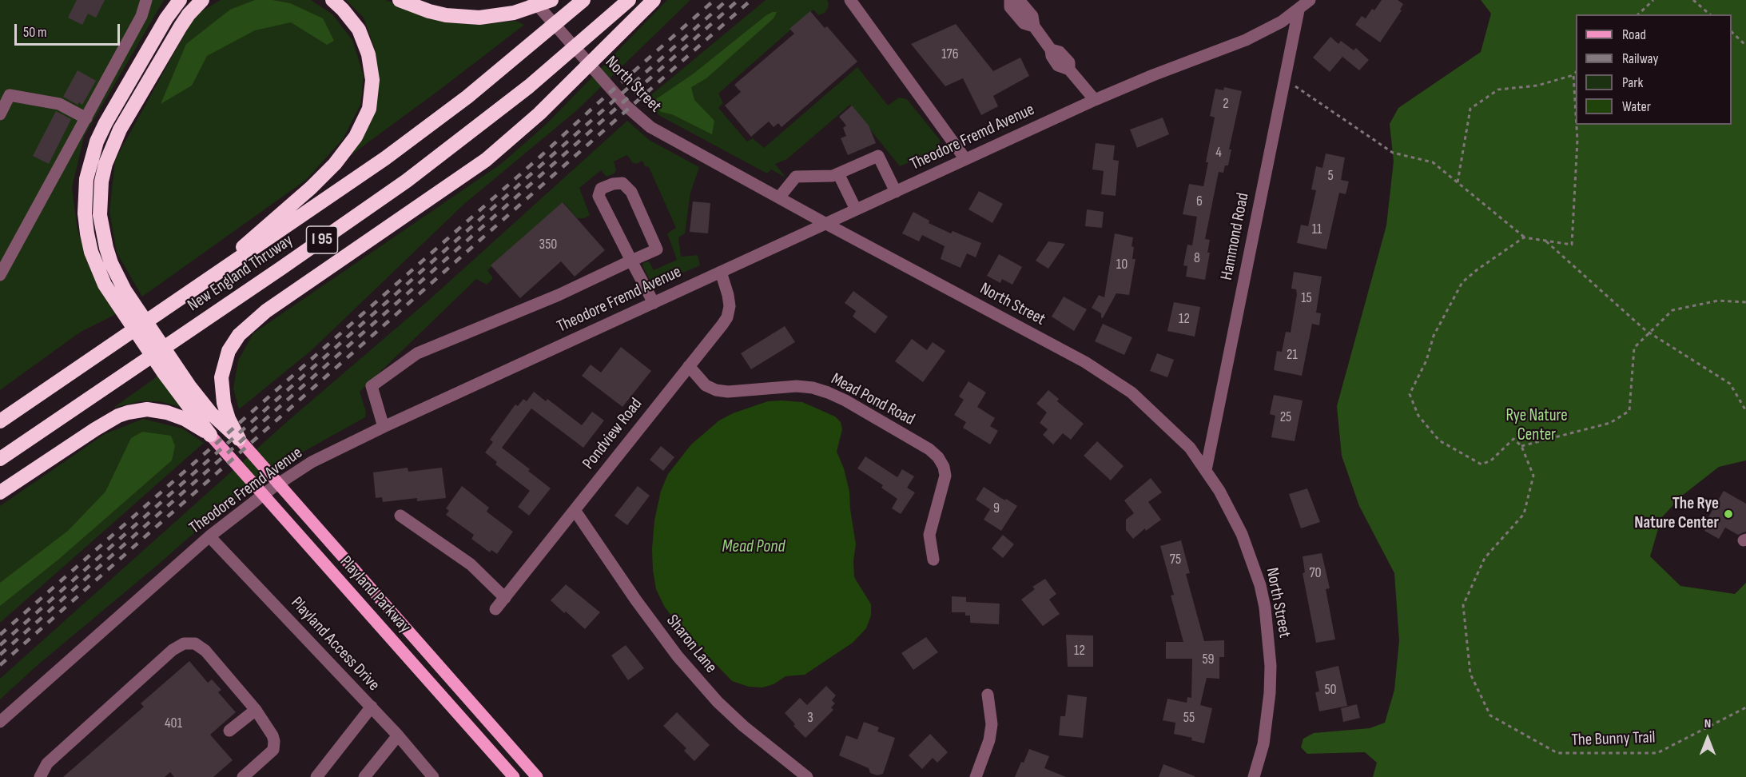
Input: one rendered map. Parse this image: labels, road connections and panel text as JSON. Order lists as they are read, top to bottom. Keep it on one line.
{"streets":{"highway":["I 95","New England Thruway"],"main road":["Playland Parkway"],"street":["North Street","Theodore Fremd Avenue","Hammond Road","Mead Pond Road","Pondview Road","Playland Access Drive","Sharon Lane"],"path":["The Bunny Trail"]},"crossings":[["North Street","Theodore Fremd Avenue"],["North Street","Hammond Road"],["Theodore Fremd Avenue","Hammond Road"],["Theodore Fremd Avenue","Pondview Road"],["Theodore Fremd Avenue","Playland Access Drive"],["Mead Pond Road","Pondview Road"],["Pondview Road","Sharon Lane"]],"water":["Mead Pond"],"parks":["Rye Nature Center"],"places":["The Rye Nature Center"],"house_numbers":["176","2","4","5","6","11","350","8","10","15","12","21","25","9","75","70","12","59","50","3","55","401"],"legend":["Road","Railway","Park","Water"],"scale_bar":"50 m","north":"top"}
